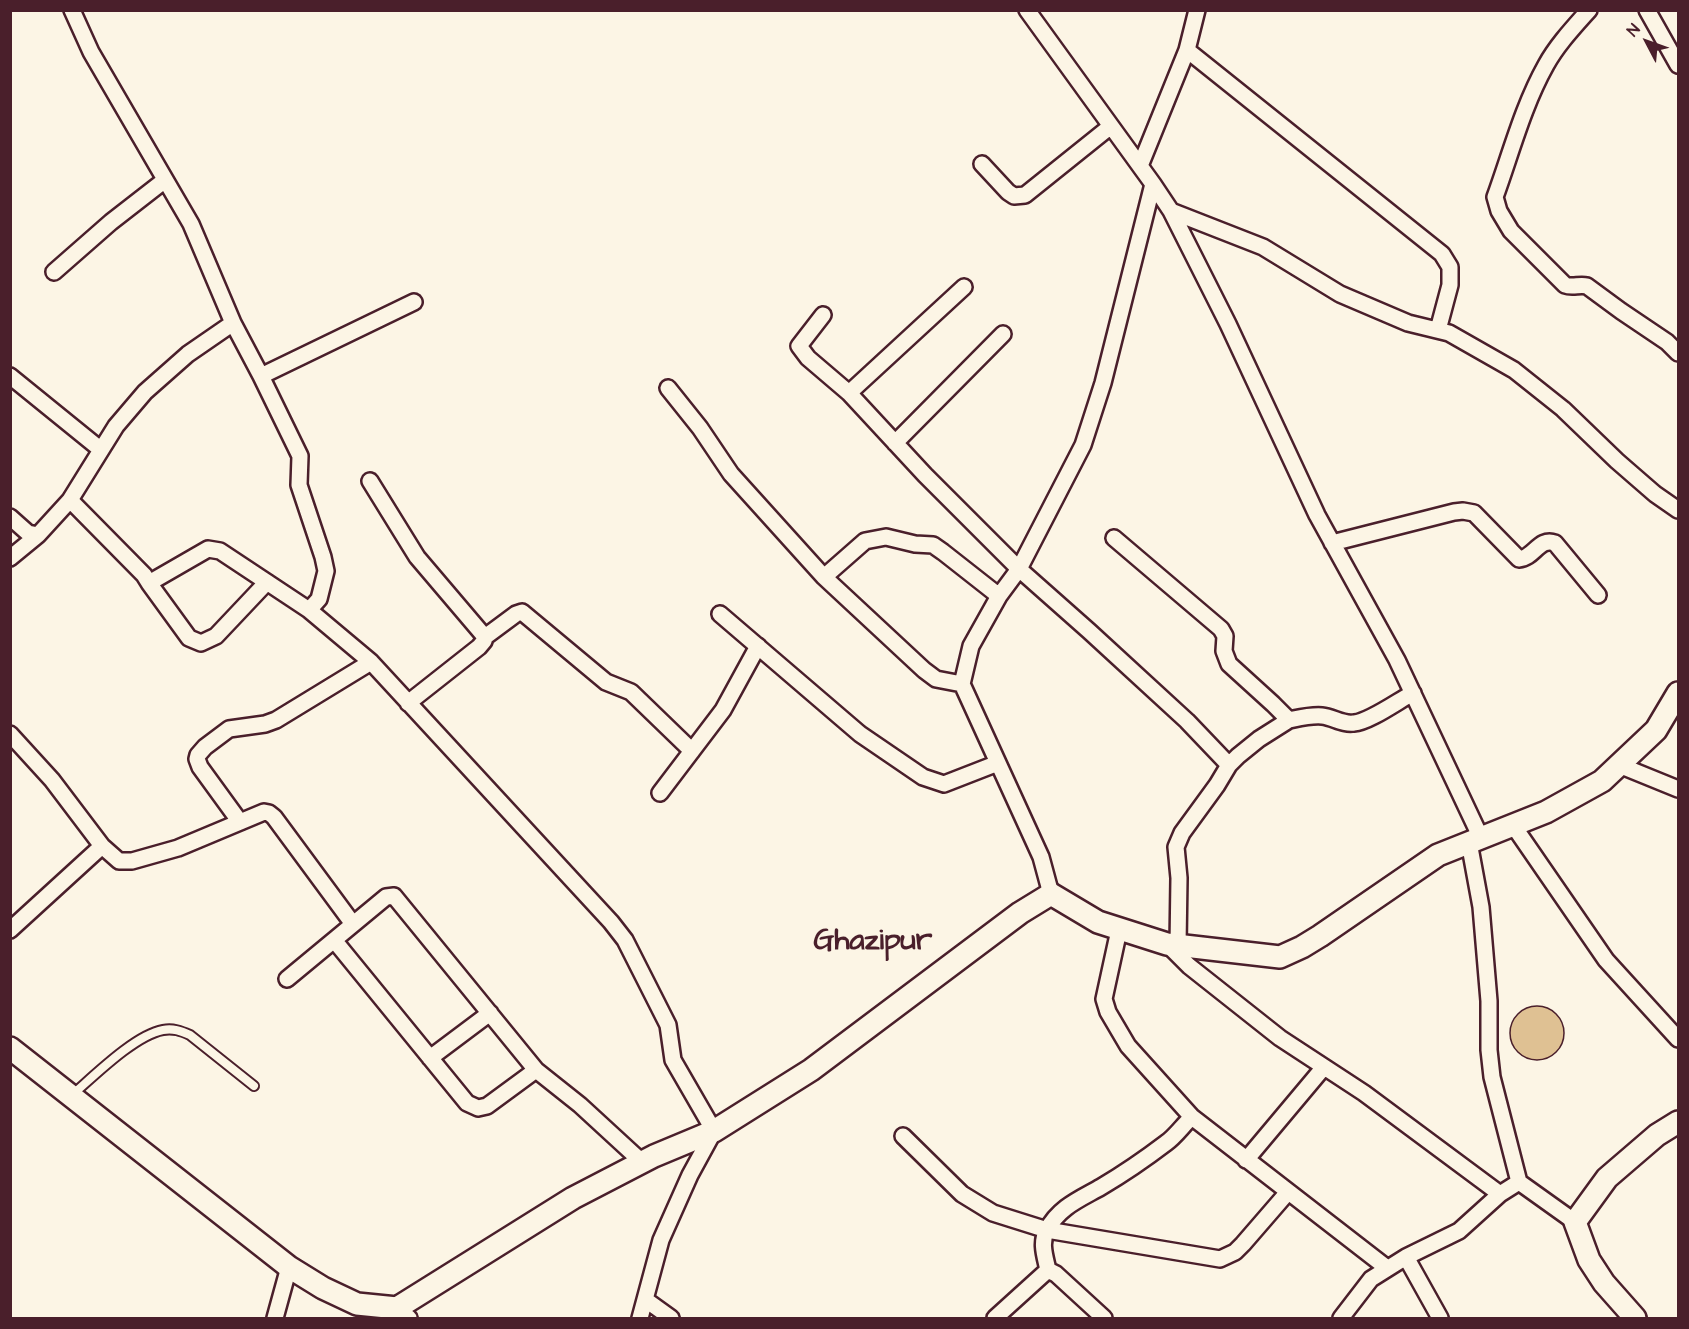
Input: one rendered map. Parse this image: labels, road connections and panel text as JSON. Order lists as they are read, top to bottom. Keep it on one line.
{"districts":["Ghazipur"],"north":"top left"}
